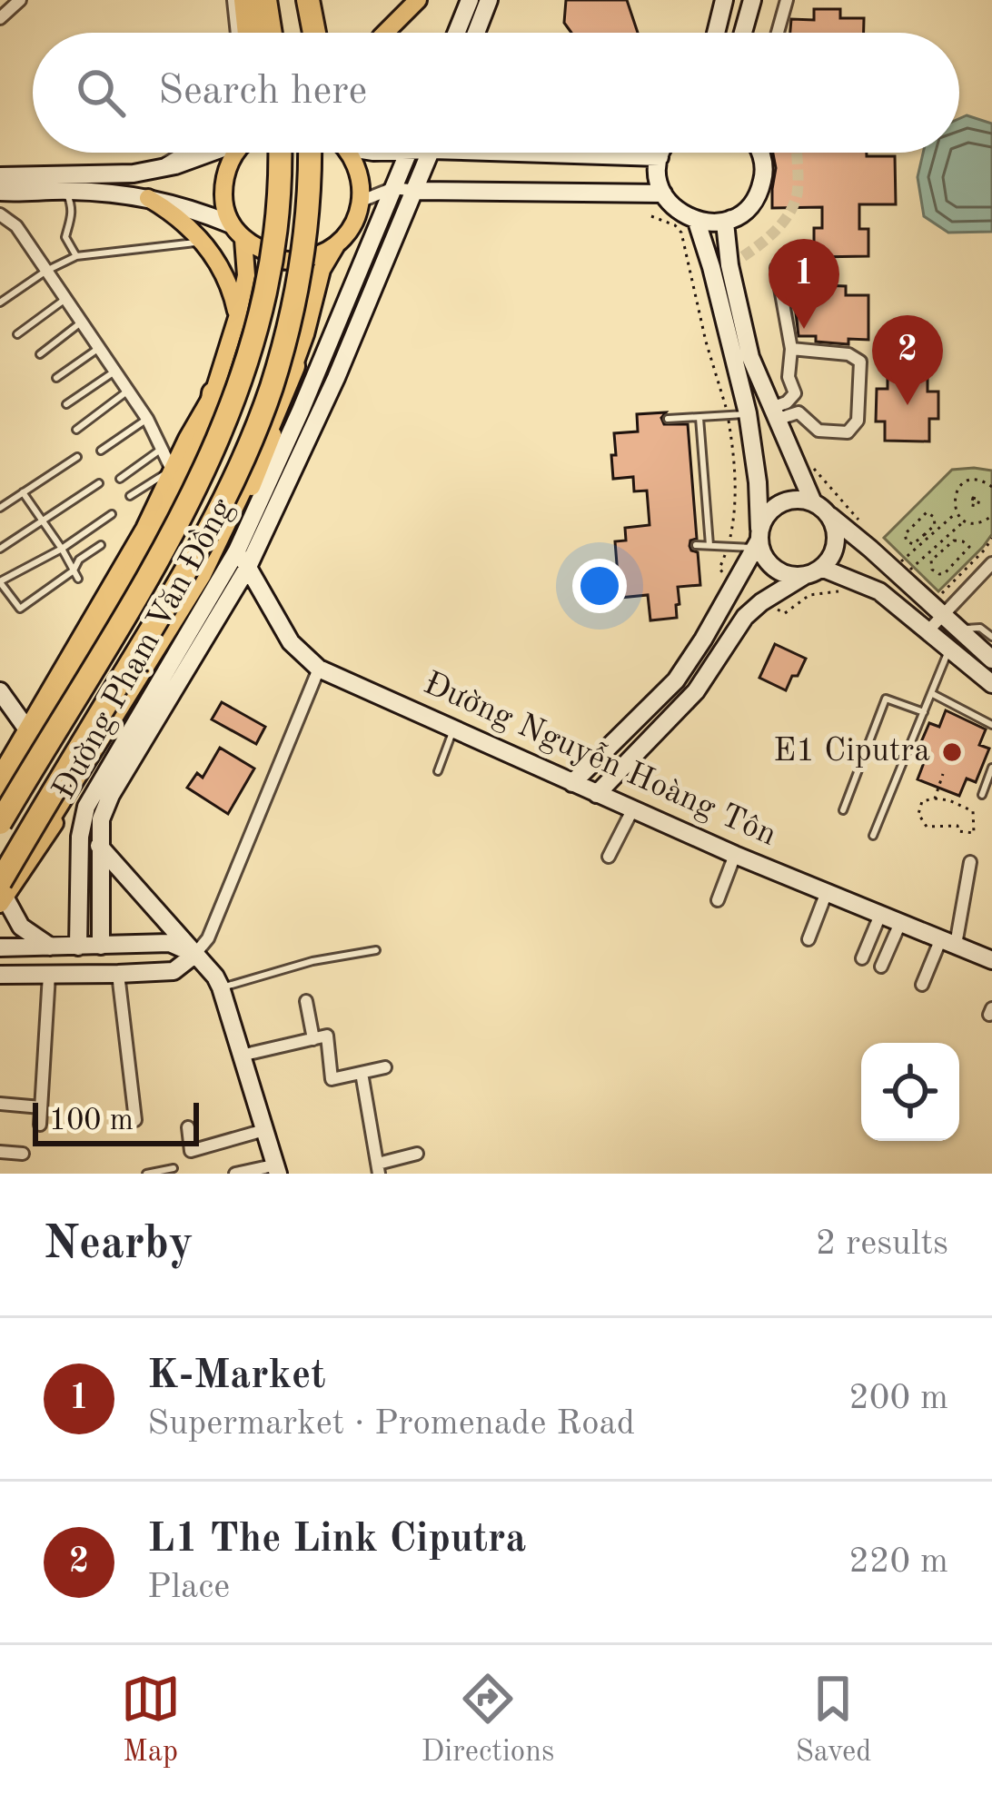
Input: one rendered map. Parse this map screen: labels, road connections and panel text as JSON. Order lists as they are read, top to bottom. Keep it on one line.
{"streets":{"main road":["Đường Phạm Văn Đồng"],"street":["Đường Nguyễn Hoàng Tôn"]},"crossings":[["Đường Phạm Văn Đồng","Đường Nguyễn Hoàng Tôn"]],"places":["E1 Ciputra"],"scale_bar":"100 m","page":{"search":"Search here","pins":["1","2"],"scale":"100 m","heading":["Nearby","2 results"],"list":[{"mark":"1","name":"K-Market","note":"Supermarket · Promenade Road","value":"200 m"},{"mark":"2","name":"L1 The Link Ciputra","note":"Place","value":"220 m"}],"nav":["Map","Directions","Saved"]}}
